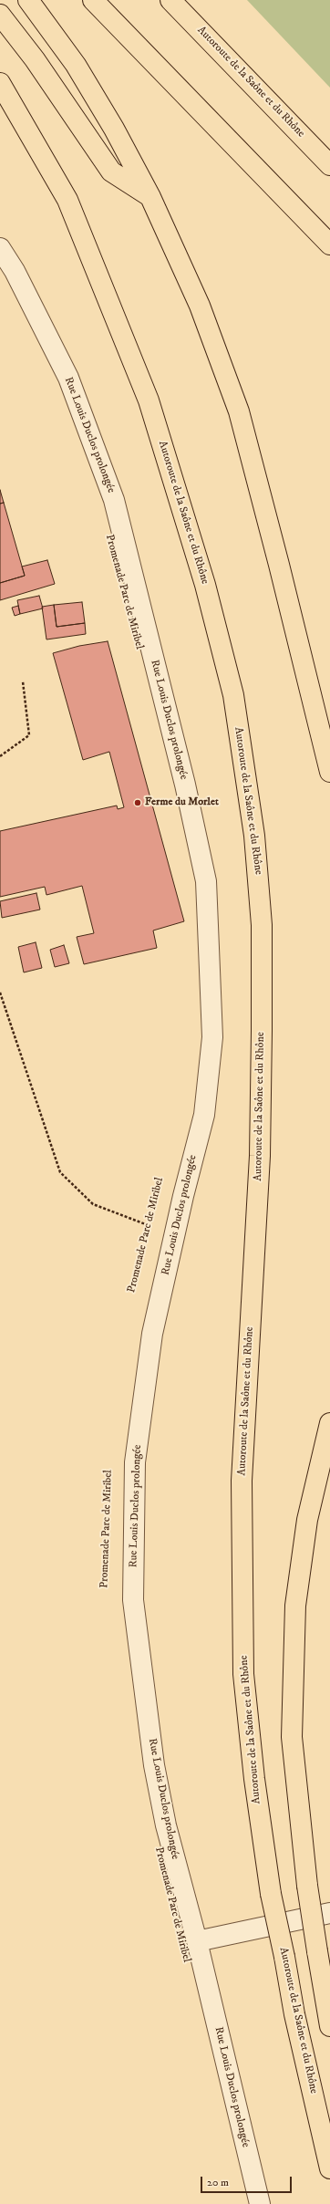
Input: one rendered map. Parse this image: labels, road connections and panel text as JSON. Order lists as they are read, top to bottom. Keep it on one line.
{"streets":{"highway":["Autoroute de la Saône et du Rhône"],"street":["Rue Louis Duclos prolongée"]},"places":["Ferme du Morlet"],"scale_bar":"20 m"}
